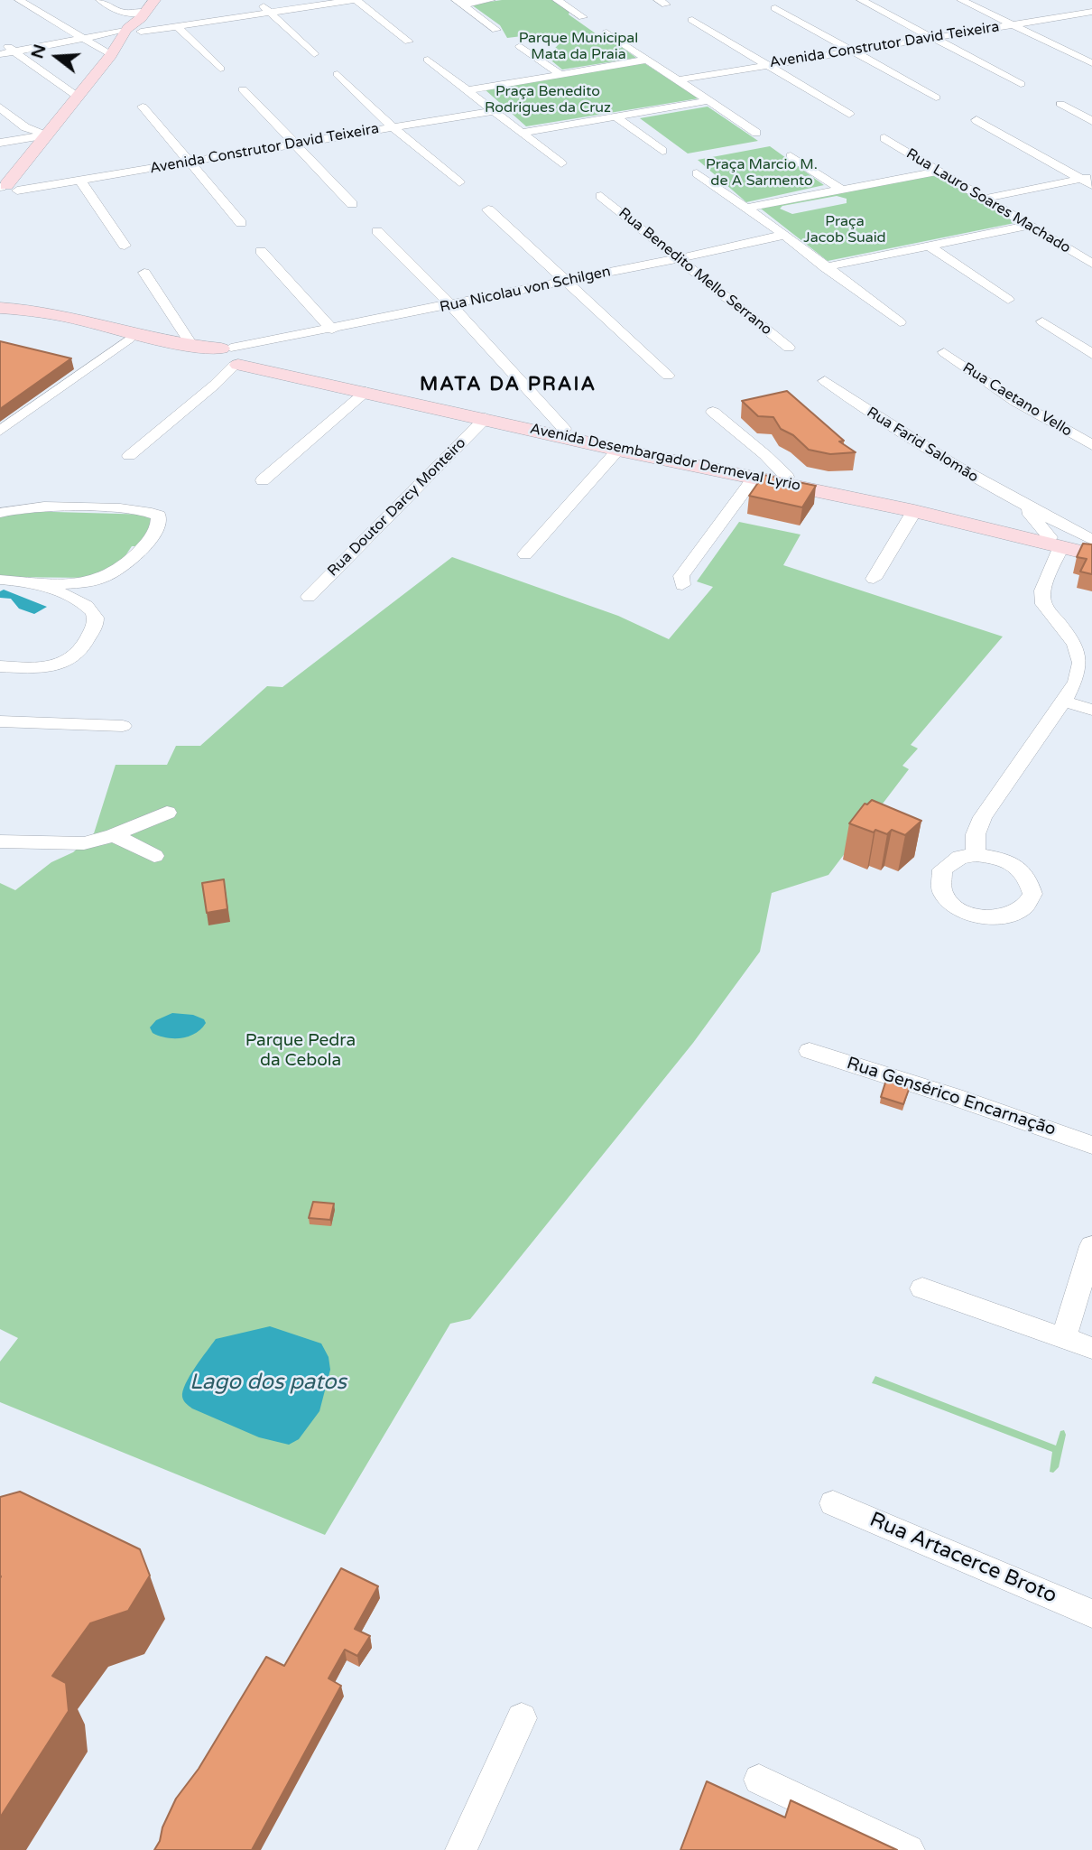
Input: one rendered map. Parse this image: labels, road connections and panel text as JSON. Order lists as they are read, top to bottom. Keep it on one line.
{"streets":{"street":["Avenida Construtor David Teixeira","Rua Lauro Soares Machado","Rua Benedito Mello Serrano","Rua Nicolau von Schilgen","Rua Caetano Vello","Rua Farid Salomão","Avenida Desembargador Dermeval Lyrio","Rua Doutor Darcy Monteiro","Rua Gensérico Encarnação","Rua Artacerce Broto"]},"crossings":[["Rua Benedito Mello Serrano","Rua Nicolau von Schilgen"],["Rua Nicolau von Schilgen","Avenida Desembargador Dermeval Lyrio"],["Rua Farid Salomão","Avenida Desembargador Dermeval Lyrio"],["Avenida Desembargador Dermeval Lyrio","Rua Doutor Darcy Monteiro"]],"districts":["MATA DA PRAIA"],"water":["Lago dos patos"],"parks":["Parque Municipal Mata da Praia","Praça Benedito Rodrigues da Cruz","Praça Marcio M. de A Sarmento","Praça Jacob Suaid","Parque Pedra da Cebola"],"north":"left"}
